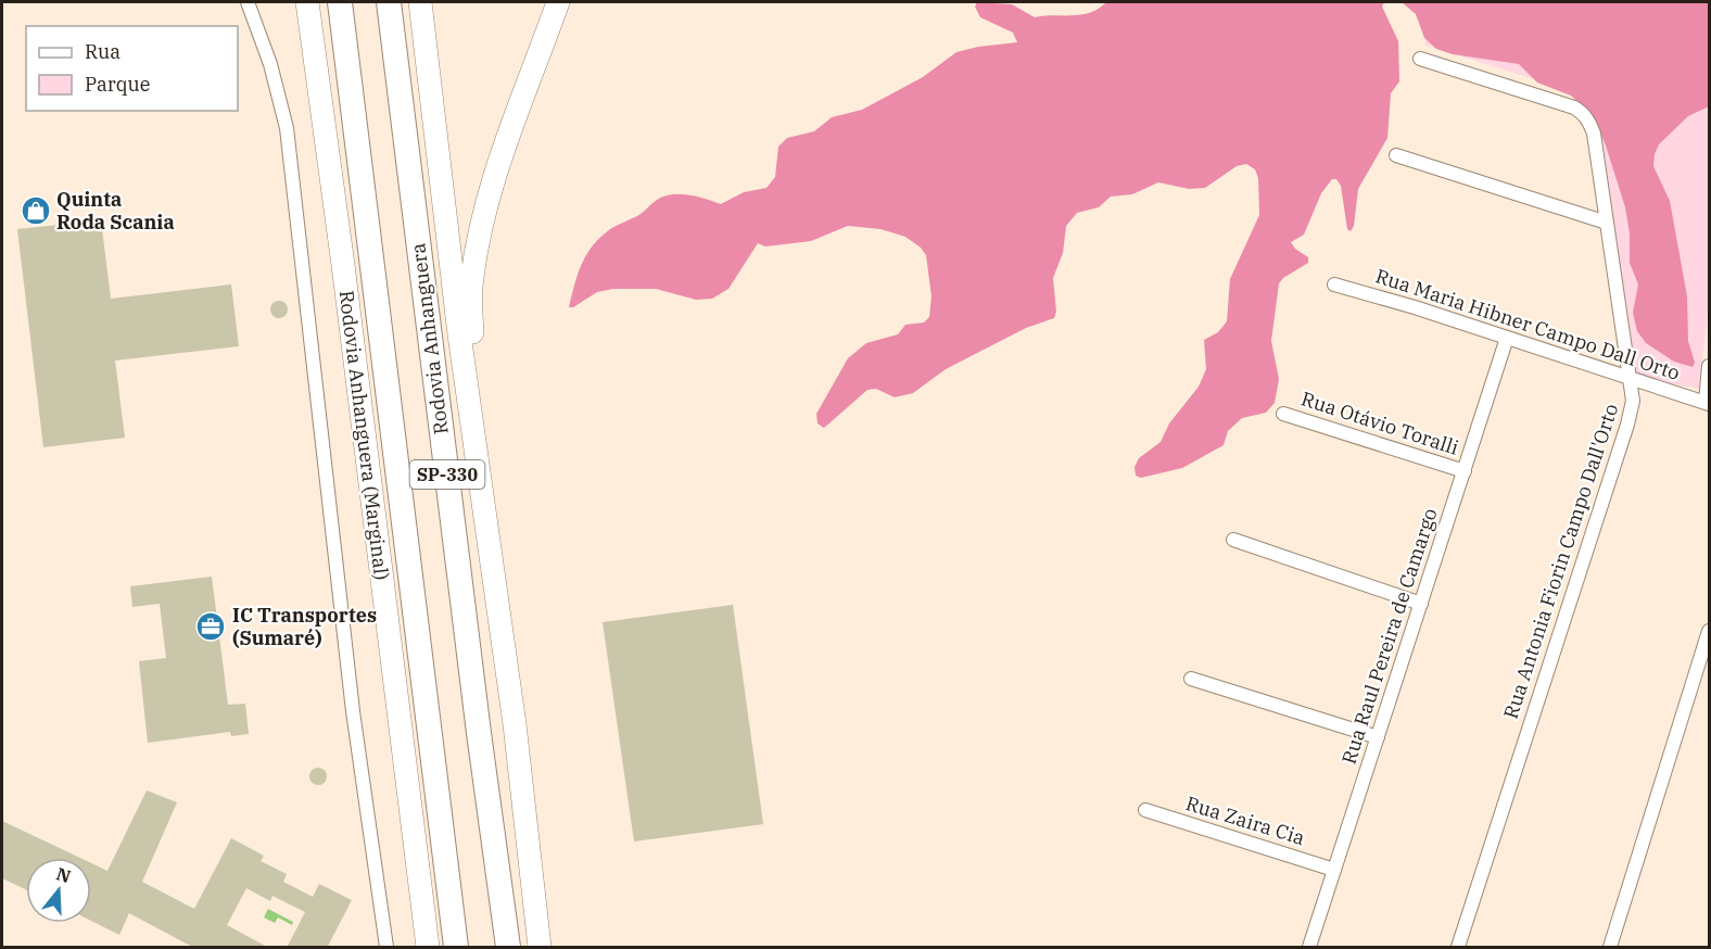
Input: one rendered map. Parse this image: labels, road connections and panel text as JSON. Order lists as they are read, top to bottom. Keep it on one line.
{"streets":{"highway":["Rodovia Anhanguera","Rodovia Anhanguera (Marginal)","SP-330"],"street":["Rua Maria Hibner Campo Dall Orto","Rua Otávio Toralli","Rua Antonia Fiorin Campo Dall'Orto","Rua Raul Pereira de Camargo","Rua Zaira Cia"]},"crossings":[["Rua Maria Hibner Campo Dall Orto","Rua Antonia Fiorin Campo Dall'Orto"],["Rua Maria Hibner Campo Dall Orto","Rua Raul Pereira de Camargo"],["Rua Otávio Toralli","Rua Raul Pereira de Camargo"],["Rua Raul Pereira de Camargo","Rua Zaira Cia"]],"places":{"shop":["Quinta Roda Scania"],"office":["IC Transportes (Sumaré)"]},"legend":["Rua","Parque"],"north":"top"}
